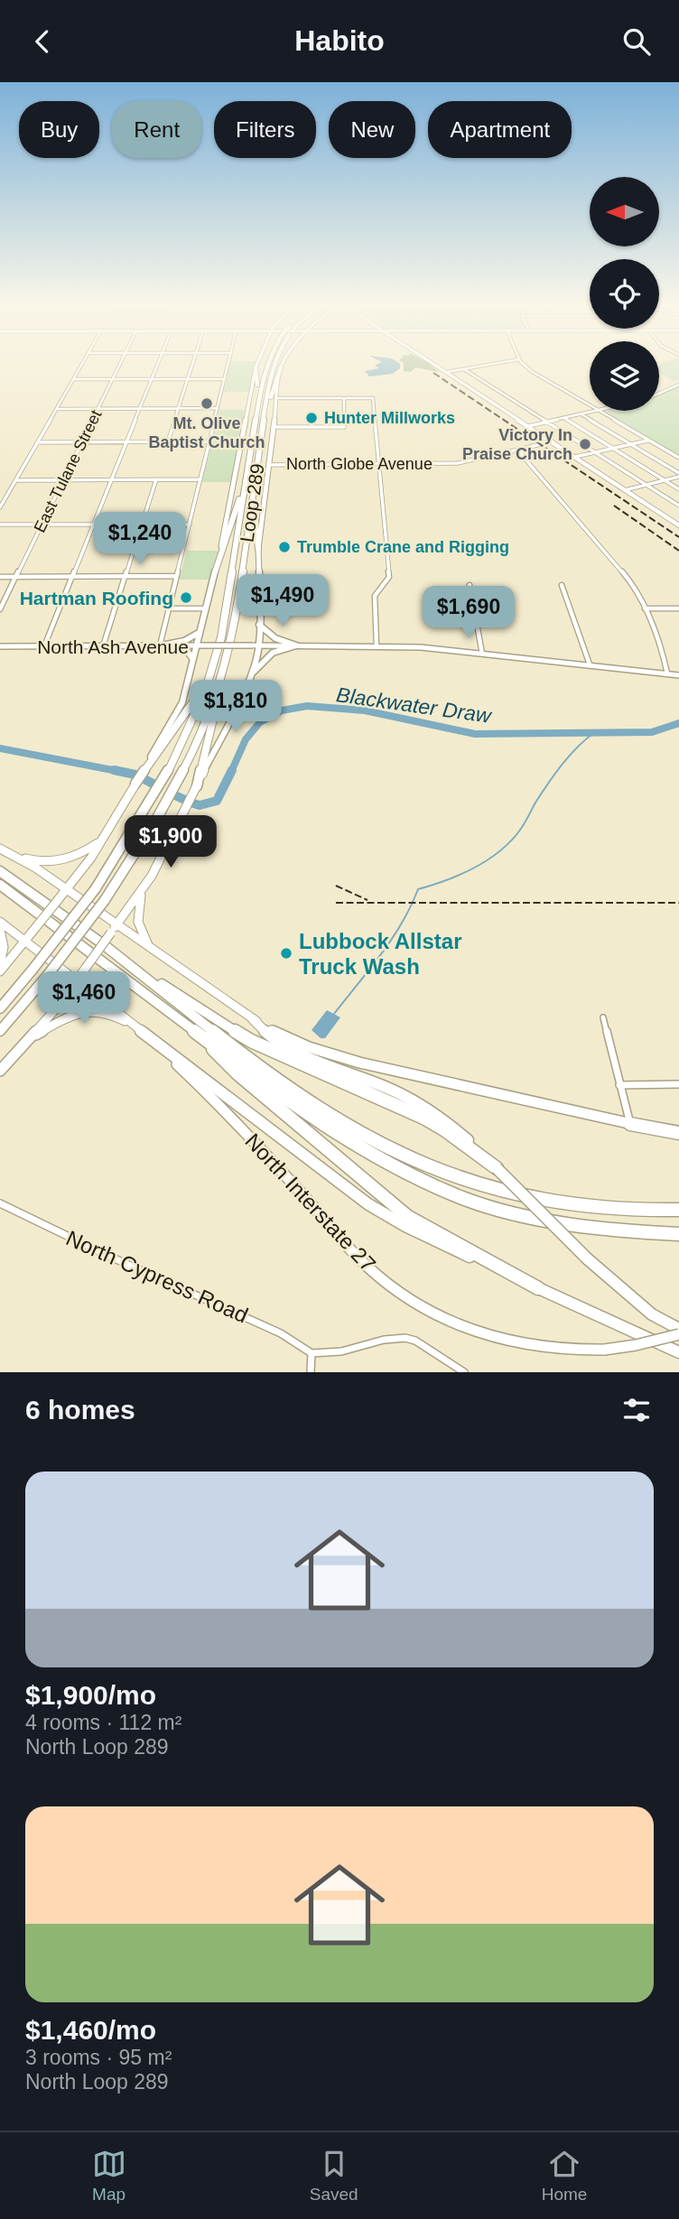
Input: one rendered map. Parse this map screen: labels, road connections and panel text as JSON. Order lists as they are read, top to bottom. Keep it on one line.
{"streets":{"highway":["Loop 289"],"main road":["North Interstate 27"],"street":["North Globe Avenue","East Tulane Street","North Ash Avenue","North Cypress Road"]},"water":["Blackwater Draw"],"places":["Mt. Olive Baptist Church","Hunter Millworks","Victory In Praise Church","Trumble Crane and Rigging","Hartman Roofing","Lubbock Allstar Truck Wash"],"north":"left","page":{"header":"Habito","chip":["Buy","Rent","Filters","New","Apartment"],"price":["$1,240","$1,490","$1,690","$1,810","$1,900","$1,460"],"heading":"6 homes","list":[{"name":"$1,900/mo","note":"4 rooms · 112 m² · North Loop 289"},{"name":"$1,460/mo","note":"3 rooms · 95 m² · North Loop 289"}],"tabs":["Map","Saved","Home"]}}
